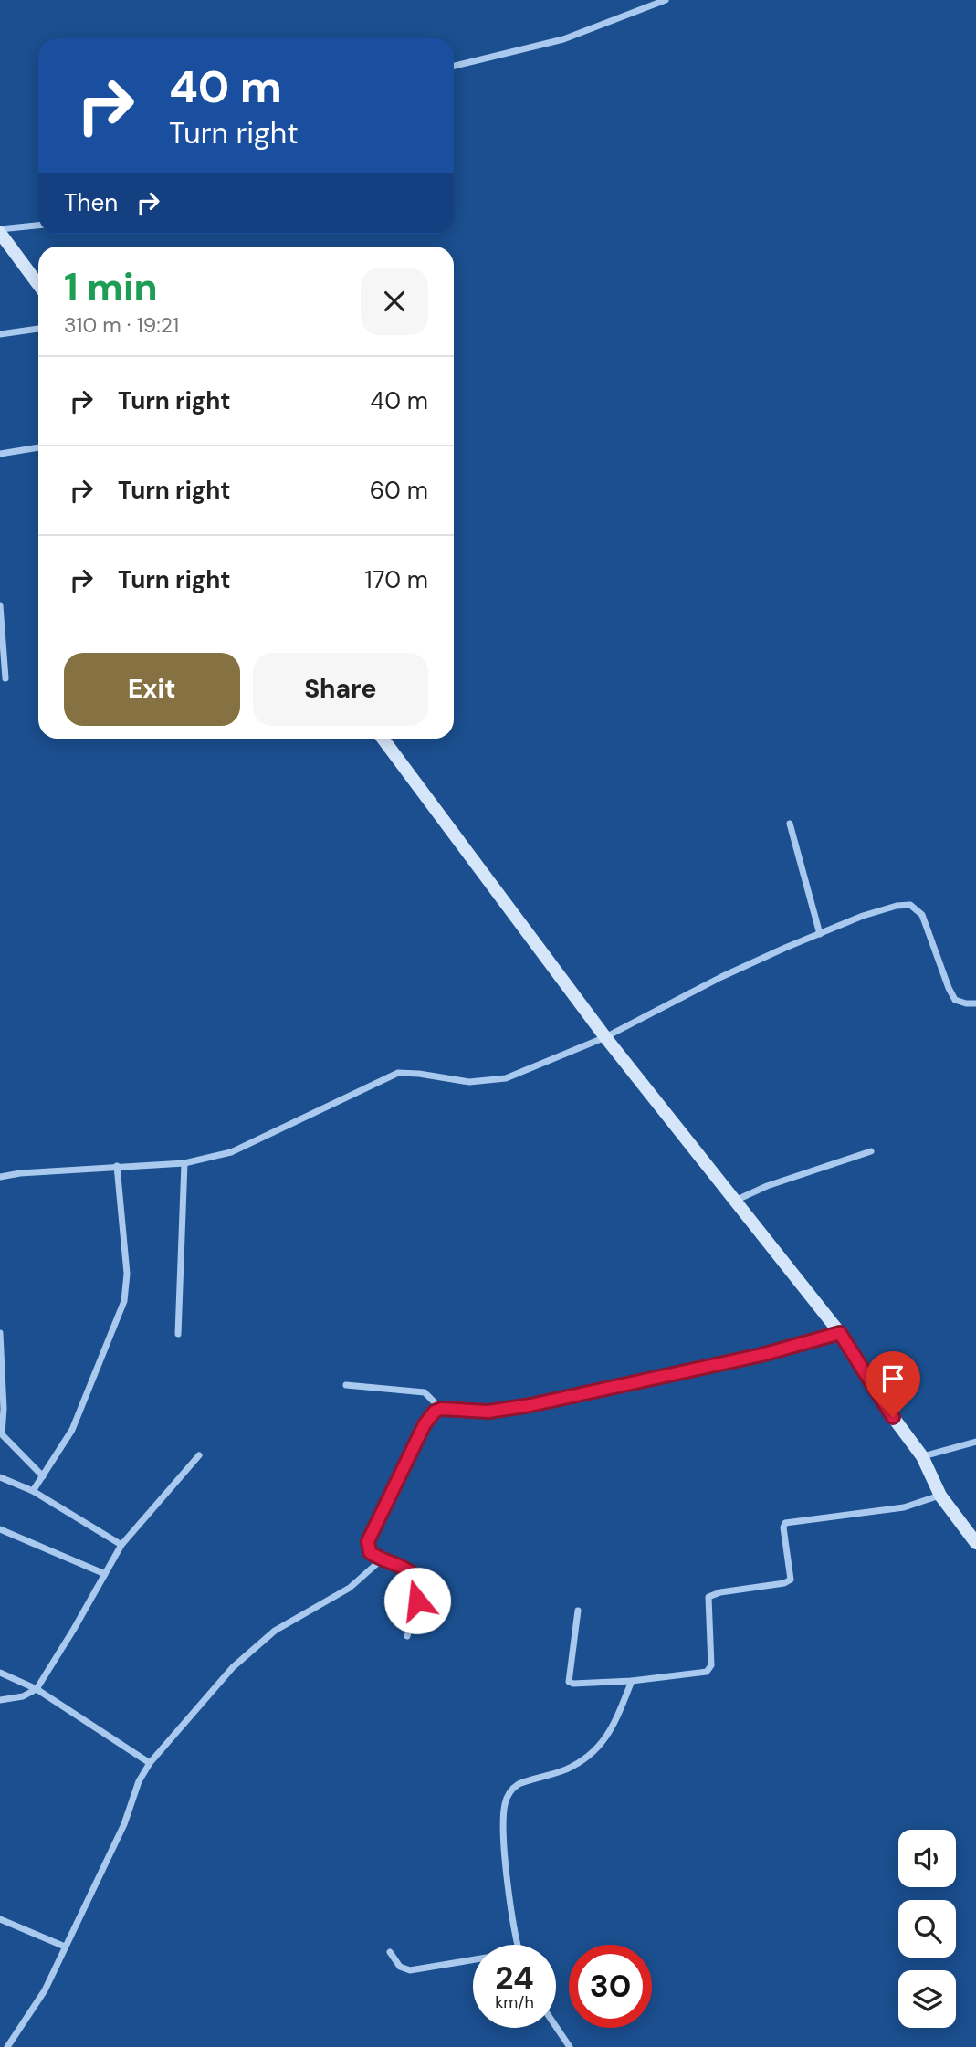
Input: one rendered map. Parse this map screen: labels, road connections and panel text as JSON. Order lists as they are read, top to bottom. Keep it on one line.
{"page":{"turn":["40 m","Turn right"],"then":"Then","heading":["1 min","310 m · 19:21"],"list":[{"name":"Turn right","value":"40 m"},{"name":"Turn right","value":"60 m"},{"name":"Turn right","value":"170 m"}],"buttons":["Exit","Share"],"speed":"24 km/h","limit":"30"}}
